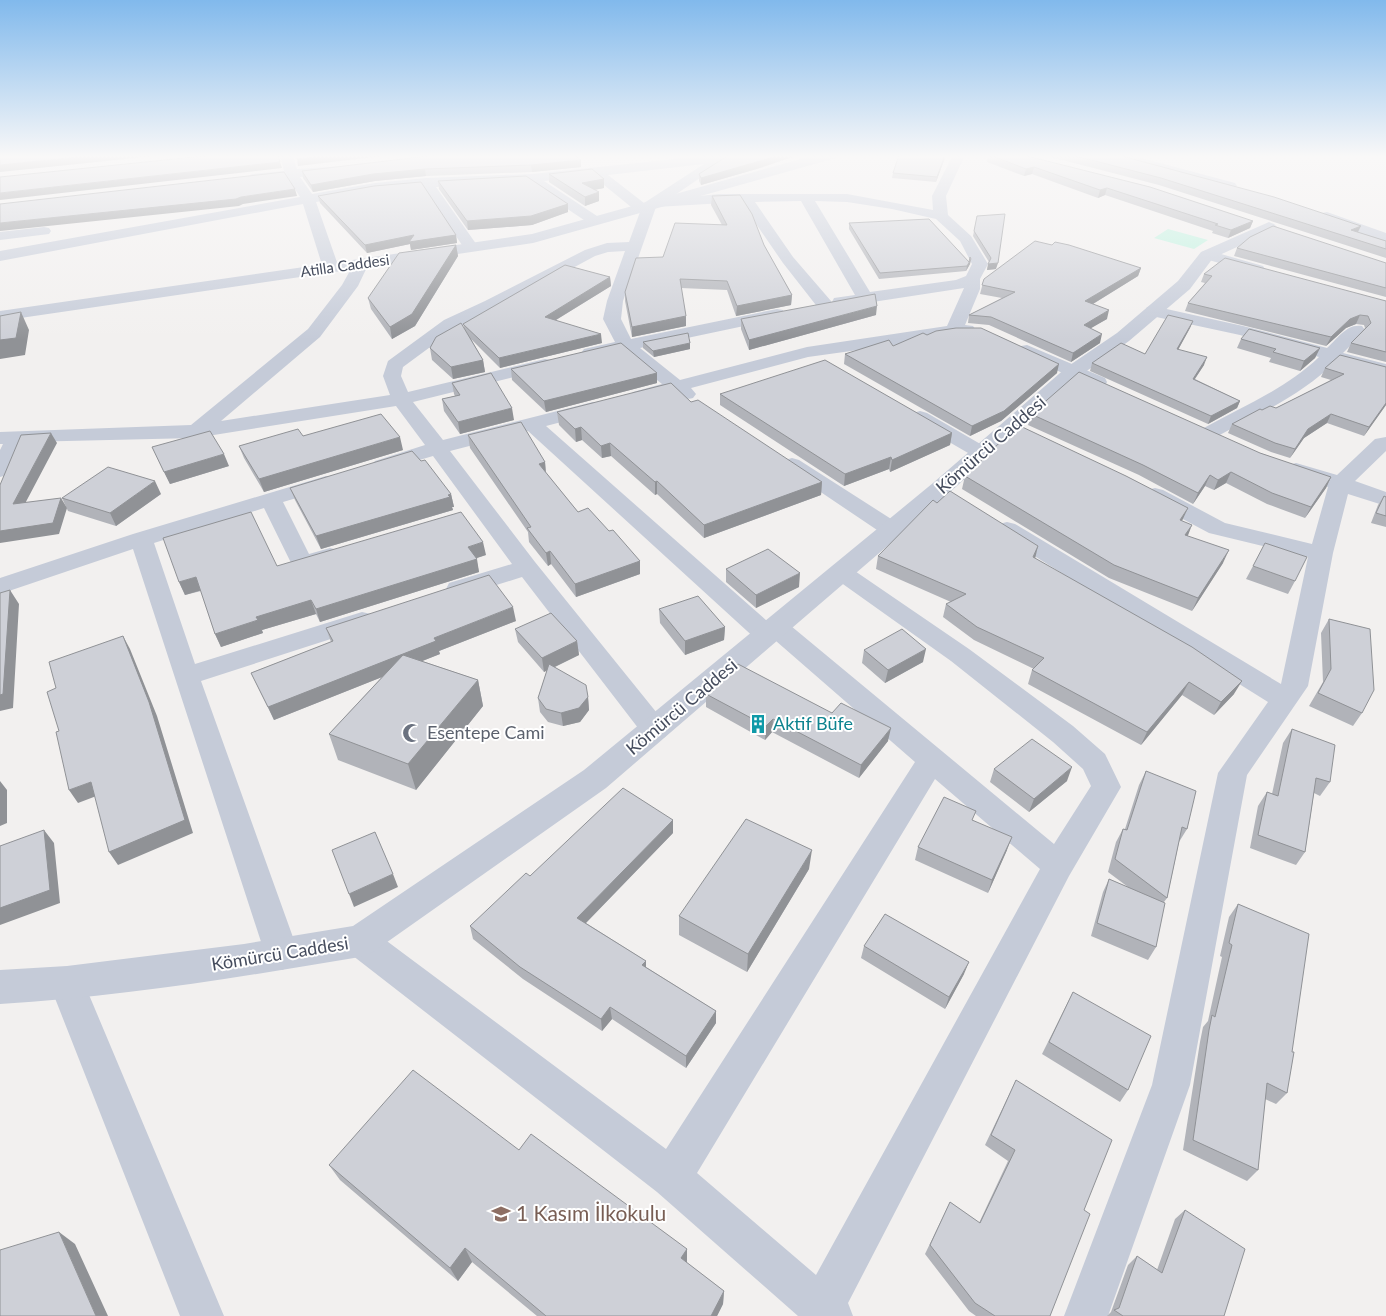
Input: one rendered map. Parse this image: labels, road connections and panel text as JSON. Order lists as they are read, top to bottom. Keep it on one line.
{"streets":{"street":["Atilla Caddesi","Kömürcü Caddesi"]},"places":{"building":["Aktif Büfe"],"mosque":["Esentepe Cami"],"school or university":["1 Kasım İlkokulu"]}}
